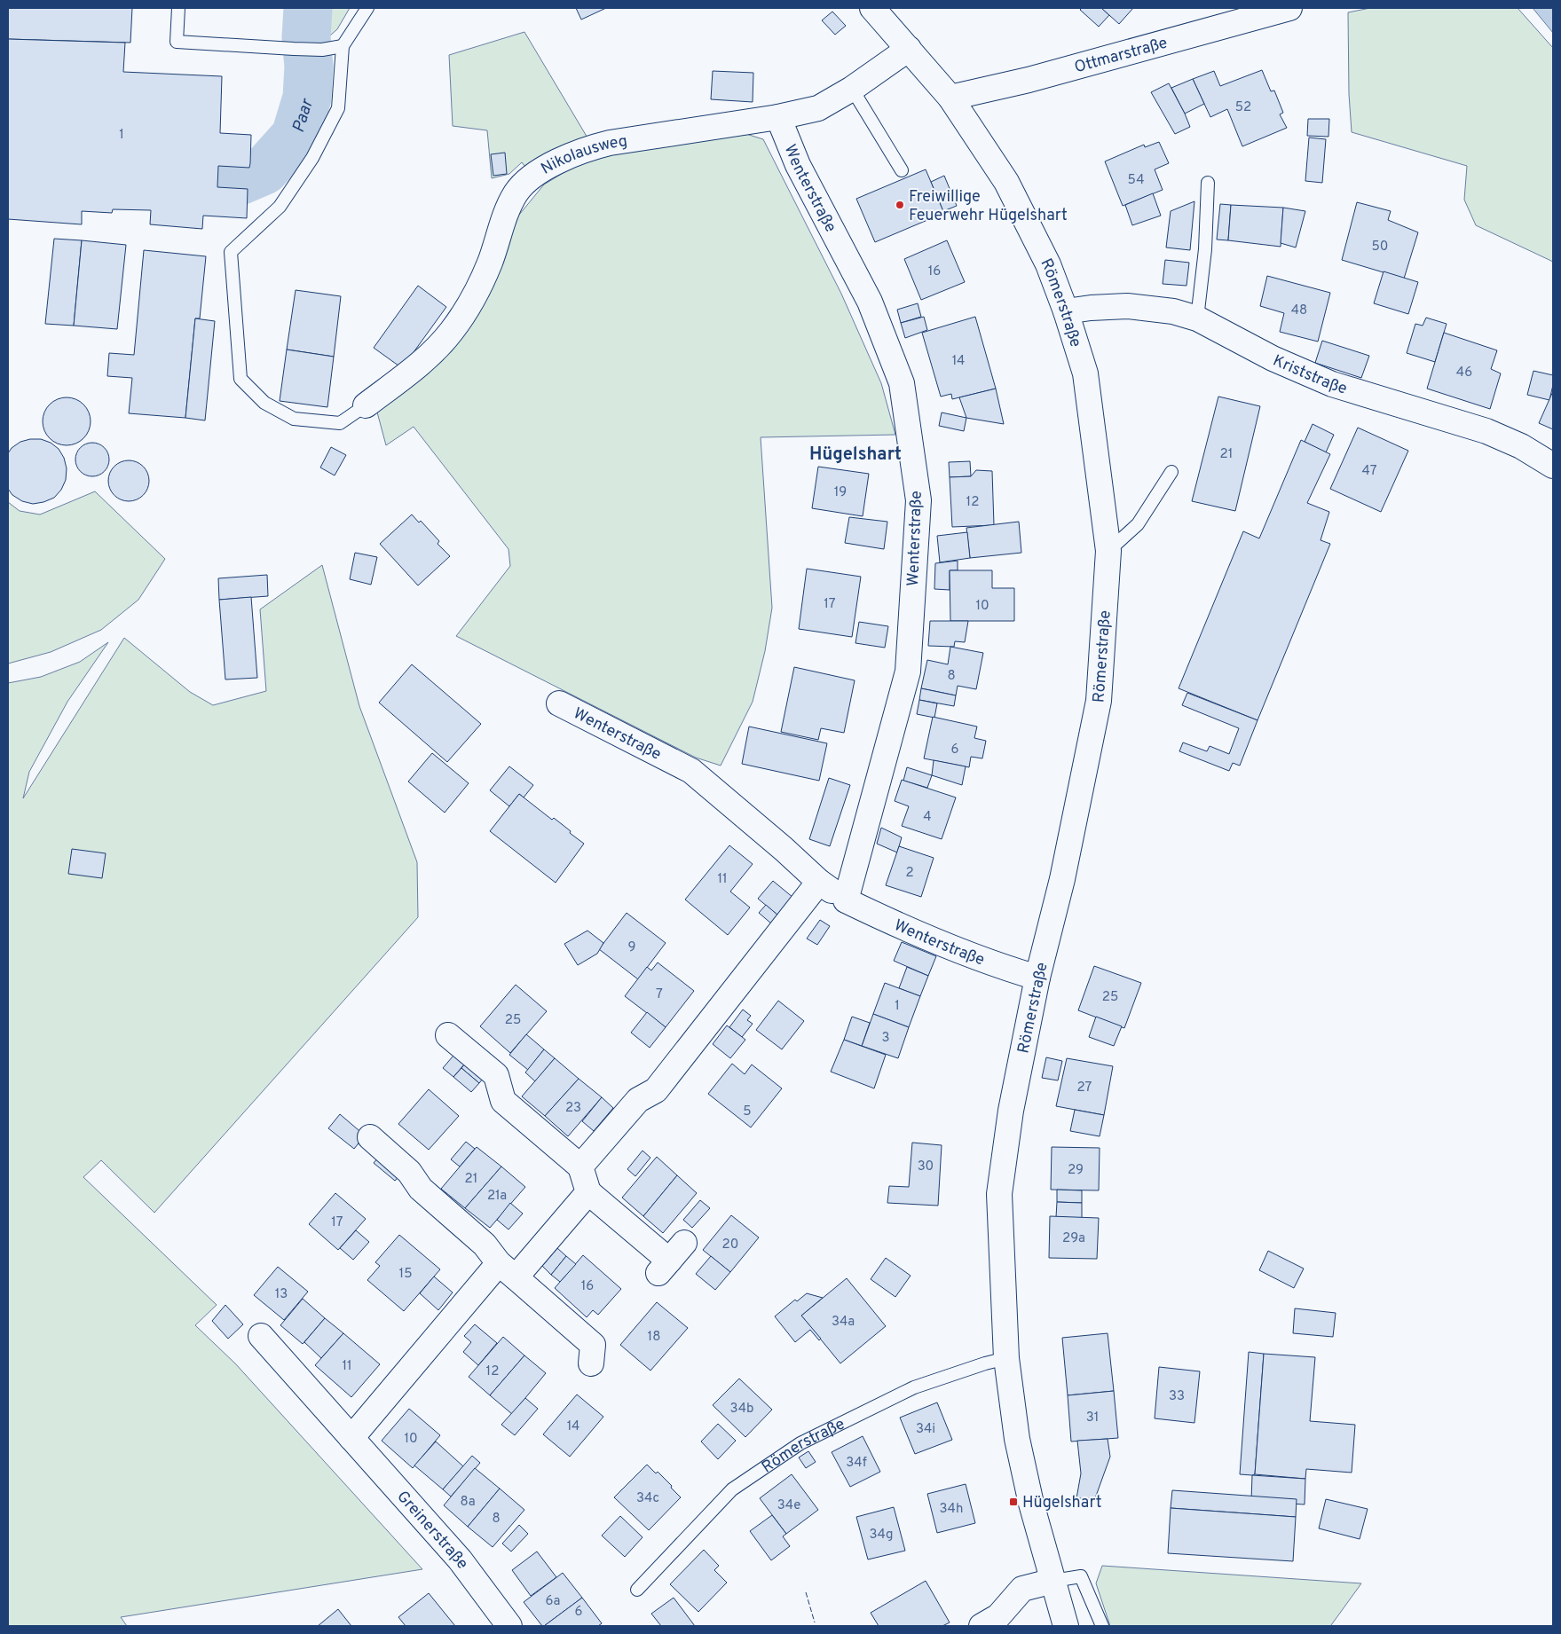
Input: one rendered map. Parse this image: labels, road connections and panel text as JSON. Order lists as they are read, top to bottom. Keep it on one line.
{"streets":{"street":["Ottmarstraße","Nikolausweg","Wenterstraße","Römerstraße","Kriststraße","Greinerstraße"]},"crossings":[["Ottmarstraße","Römerstraße"],["Nikolausweg","Wenterstraße"],["Nikolausweg","Römerstraße"],["Wenterstraße","Römerstraße"],["Römerstraße","Kriststraße"]],"districts":["Hügelshart"],"water":["Paar"],"places":{"other":["Freiwillige Feuerwehr Hügelshart"],"transit":["Hügelshart"]},"house_numbers":["52","1","54","50","16","48","14","46","21","47","19","12","17","10","8","6","4","2","11","9","7","25","1","25","3","27","23","5","30","29","21","21a","17","29a","20","15","16","13","34a","18","11","12","33","34b","31","14","34i","10","34f","34c","8a","34e","34h","8","34g","6a","6"]}
